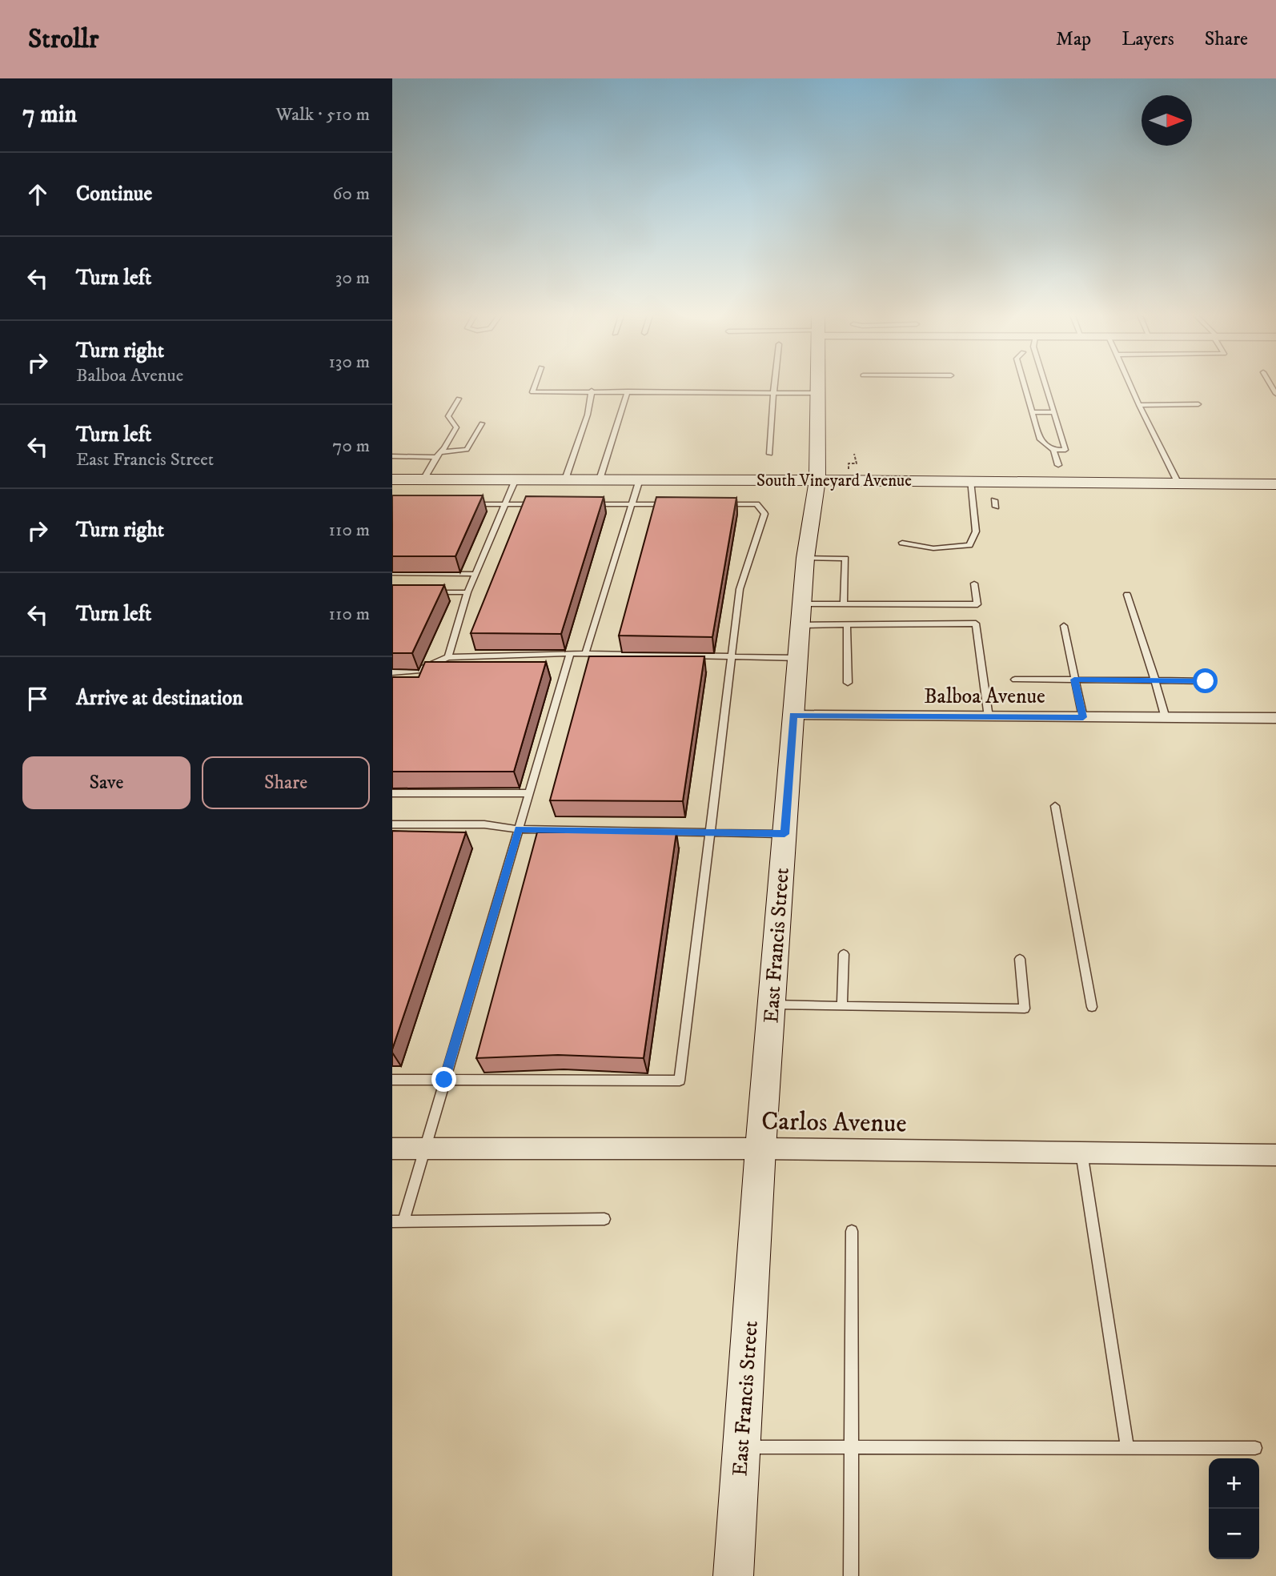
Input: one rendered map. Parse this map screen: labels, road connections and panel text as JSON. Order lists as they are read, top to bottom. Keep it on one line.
{"streets":{"street":["South Vineyard Avenue","Balboa Avenue","East Francis Street","Carlos Avenue"]},"crossings":[["South Vineyard Avenue","East Francis Street"],["Balboa Avenue","East Francis Street"],["East Francis Street","Carlos Avenue"]],"north":"right","page":{"header":"Strollr","nav":["Map","Layers","Share"],"heading":["7 min","Walk · 510 m"],"list":[["Continue","60 m"],["Turn left","30 m"],["Turn right","Balboa Avenue","130 m"],["Turn left","East Francis Street","70 m"],["Turn right","110 m"],["Turn left","110 m"],"Arrive at destination"],"buttons":["Save","Share"],"map_buttons":["+","−"]}}
